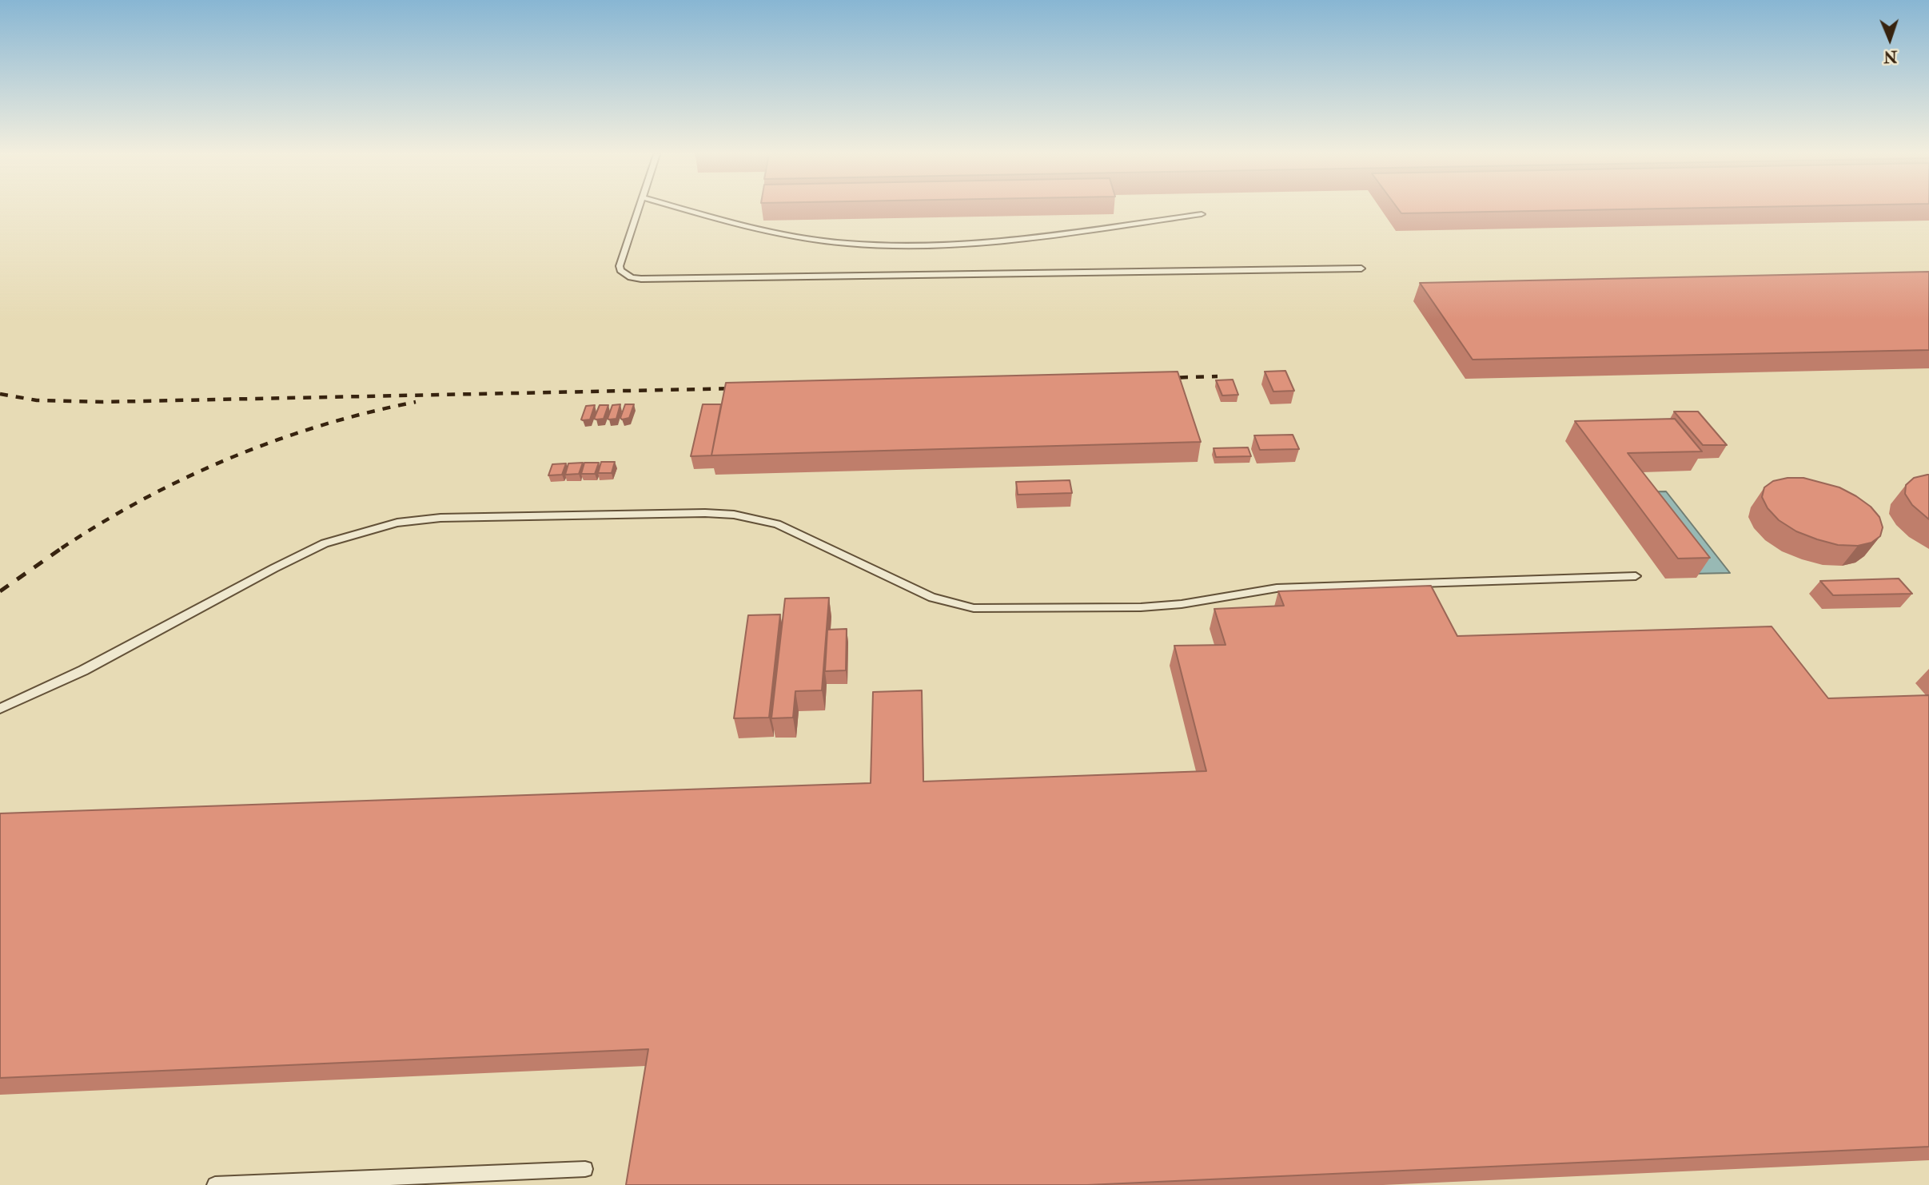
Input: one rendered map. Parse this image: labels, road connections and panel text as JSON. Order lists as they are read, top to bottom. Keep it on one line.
{"north":"bottom"}
